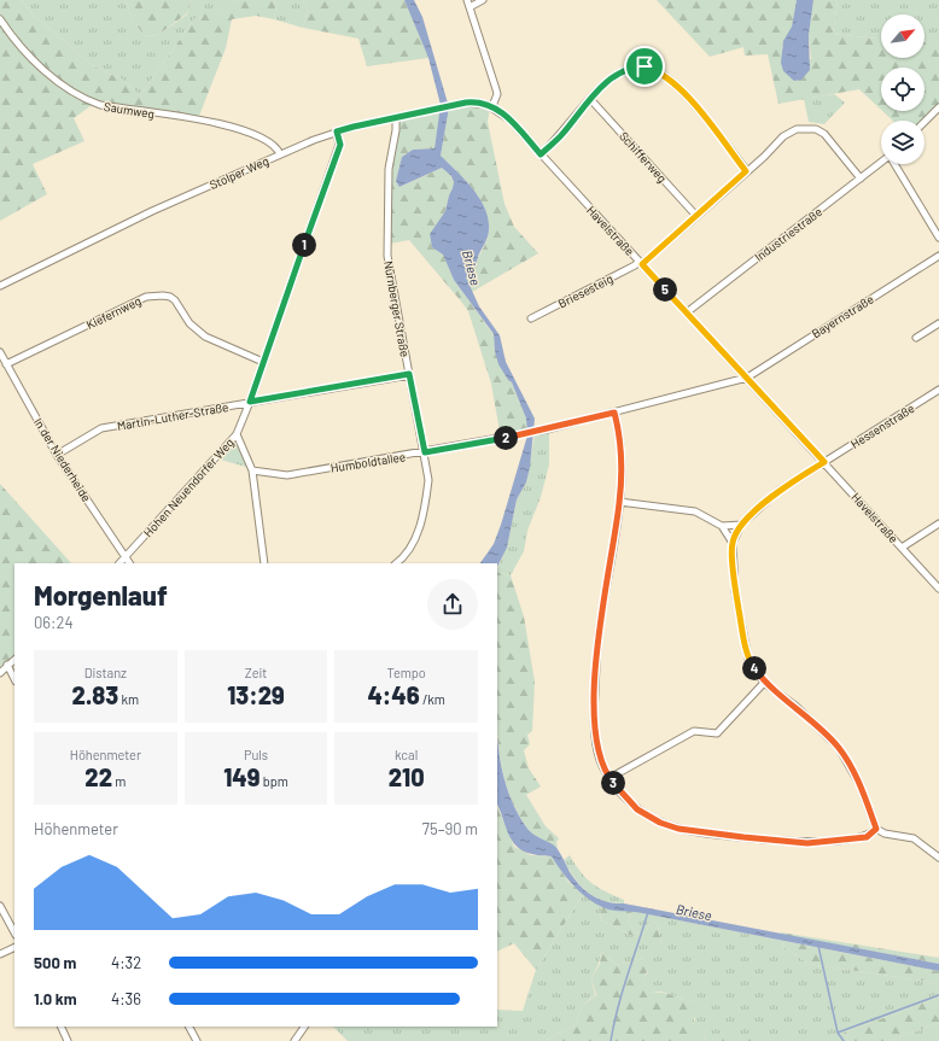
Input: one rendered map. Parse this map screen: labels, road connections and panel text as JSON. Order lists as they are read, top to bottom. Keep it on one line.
{"streets":{"street":["Saumweg","Schifferweg","Stolper Weg","Havelstraße","Industriestraße","Briesesteig","Nürnberger Straße","Kiefernweg","Bayernstraße","Martin-Luther-Straße","Hessenstraße","In der Niederheide","Humboldtallee","Hohen Neuendorfer Weg"]},"crossings":[["Saumweg","Stolper Weg"],["Schifferweg","Briesesteig"],["Stolper Weg","Havelstraße"],["Stolper Weg","Nürnberger Straße"],["Stolper Weg","Hohen Neuendorfer Weg"],["Havelstraße","Industriestraße"],["Havelstraße","Briesesteig"],["Havelstraße","Bayernstraße"],["Havelstraße","Hessenstraße"],["Industriestraße","Briesesteig"],["Nürnberger Straße","Martin-Luther-Straße"],["Nürnberger Straße","Humboldtallee"],["Kiefernweg","In der Niederheide"],["Kiefernweg","Hohen Neuendorfer Weg"],["Martin-Luther-Straße","In der Niederheide"],["Martin-Luther-Straße","Hohen Neuendorfer Weg"],["In der Niederheide","Hohen Neuendorfer Weg"]],"water":["Briese"],"north":"top right","page":{"pins":["1","5","2","4","3"],"heading":["Morgenlauf","06:24"],"stats":[["Distanz","2.83 km"],["Zeit","13:29"],["Tempo","4:46 /km"],["Höhenmeter","22 m"],["Puls","149 bpm"],["kcal","210"]],"chart":["Höhenmeter","75–90 m"],"list":[{"name":"500 m","note":"4:32"},{"name":"1.0 km","note":"4:36"}]}}
